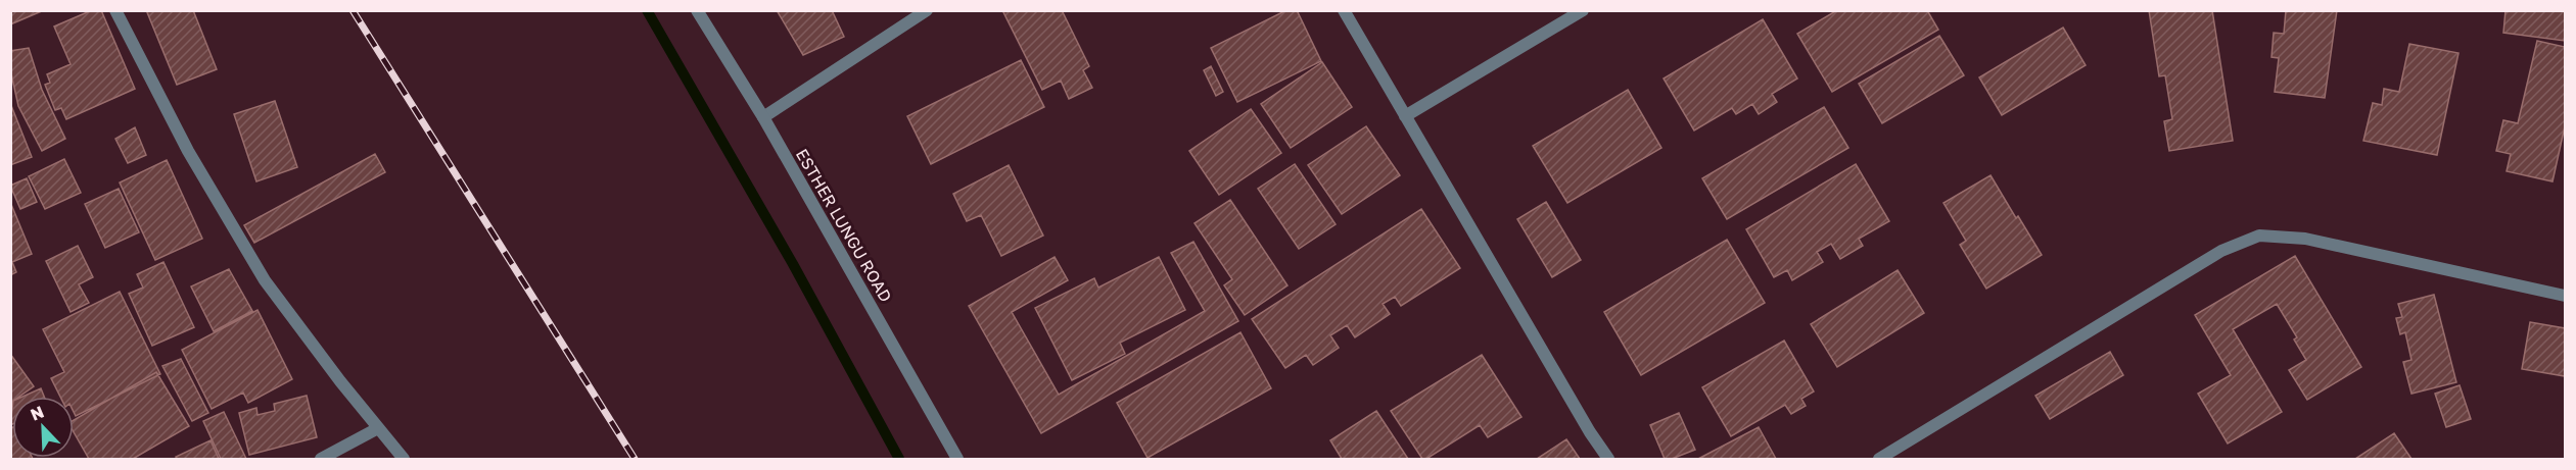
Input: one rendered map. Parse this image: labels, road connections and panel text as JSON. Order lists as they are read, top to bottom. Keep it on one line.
{"streets":{"street":["ESTHER LUNGU ROAD"]},"north":"top left"}
